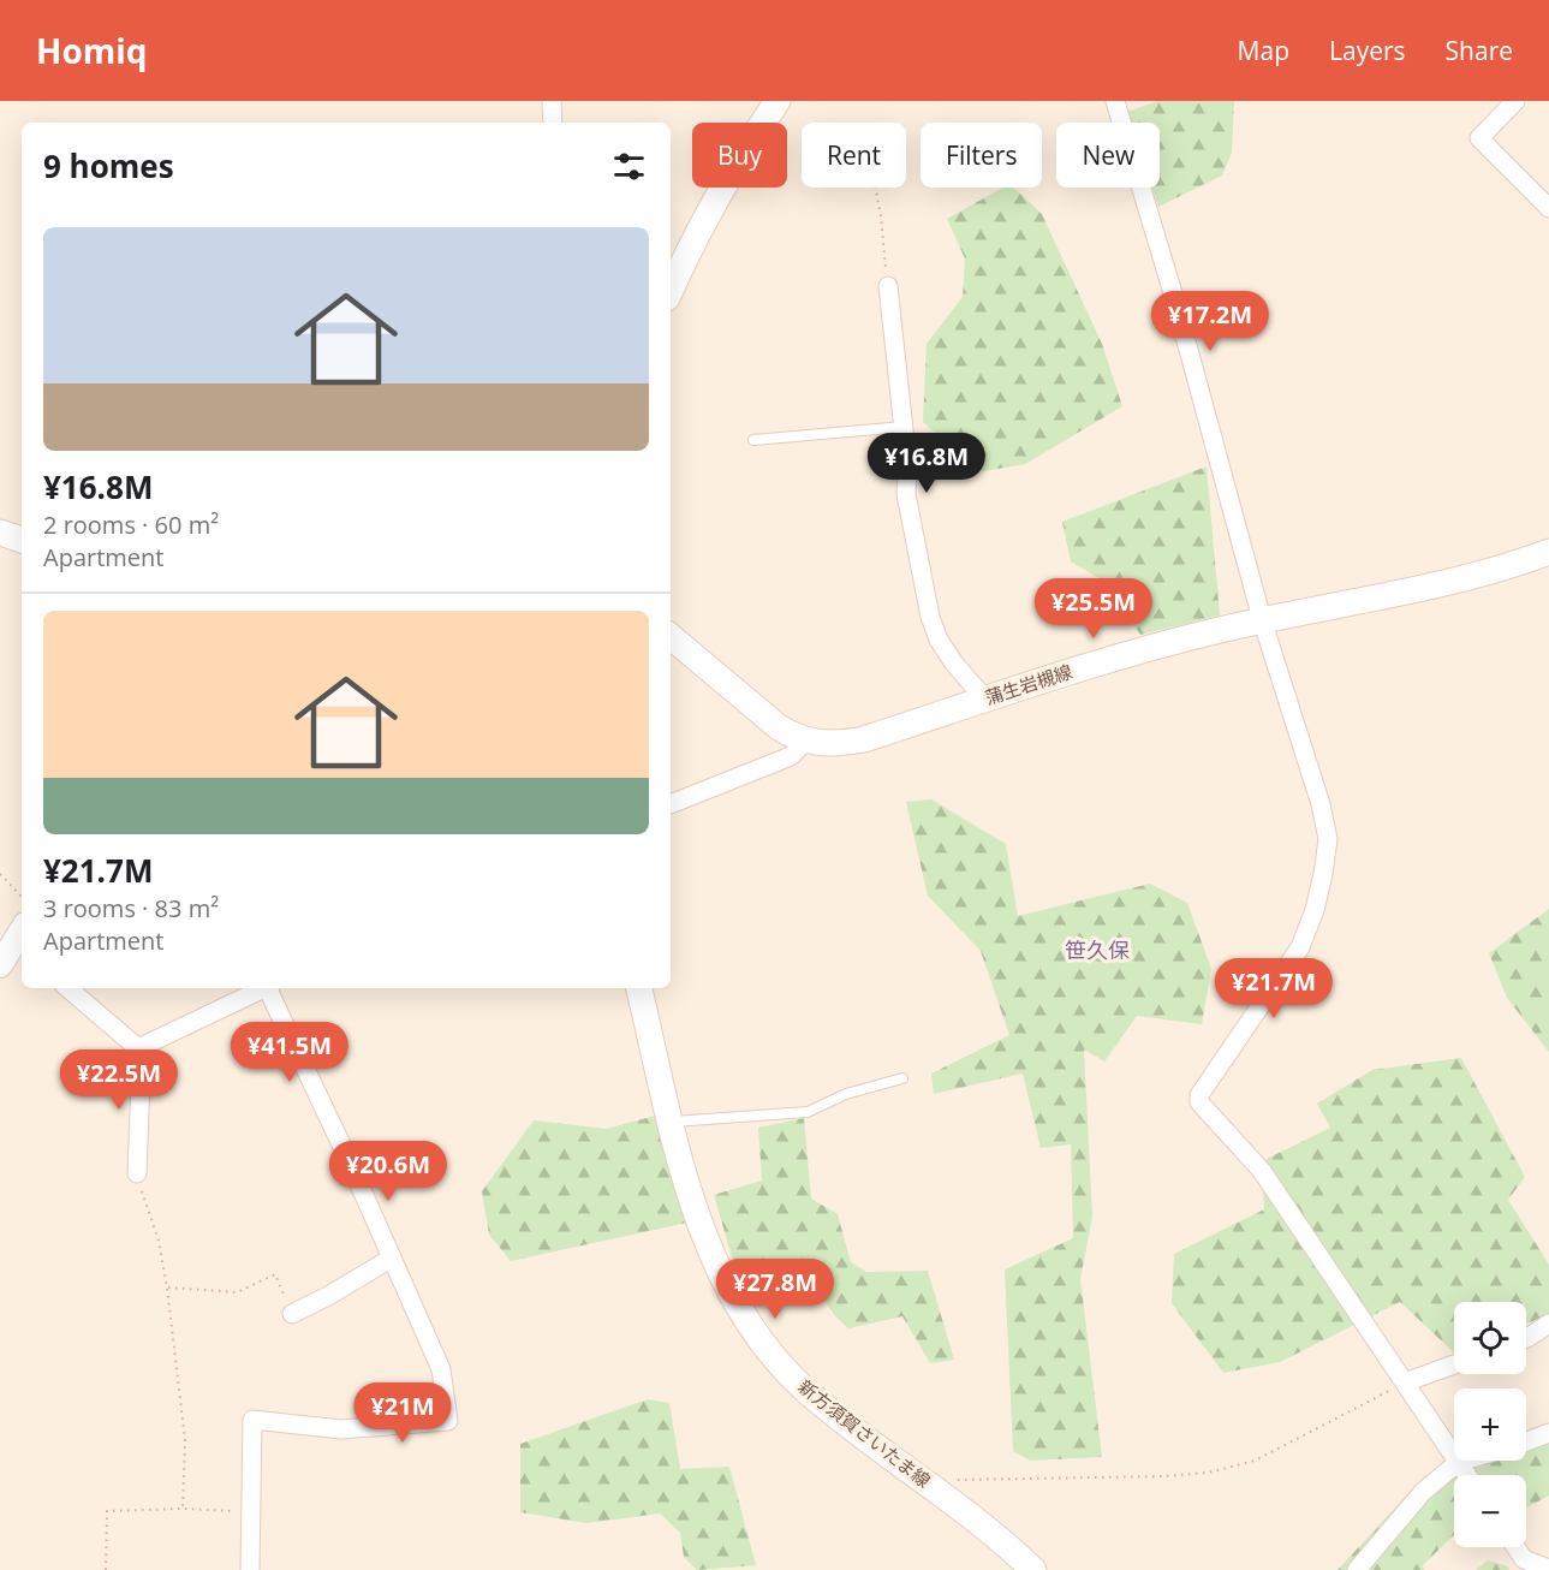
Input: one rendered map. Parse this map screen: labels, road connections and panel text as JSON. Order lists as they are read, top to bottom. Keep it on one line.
{"streets":{"main road":["蒲生岩槻線","新方須賀さいたま線"]},"districts":["笹久保"],"page":{"header":"Homiq","nav":["Map","Layers","Share"],"chip":["Buy","Rent","Filters","New"],"heading":"9 homes","list":[{"name":"¥16.8M","note":"2 rooms · 60 m² · Apartment"},{"name":"¥21.7M","note":"3 rooms · 83 m² · Apartment"}],"price":["¥17.2M","¥16.8M","¥25.5M","¥21.7M","¥41.5M","¥22.5M","¥20.6M","¥27.8M","¥21M"],"map_buttons":["+","−"]}}
